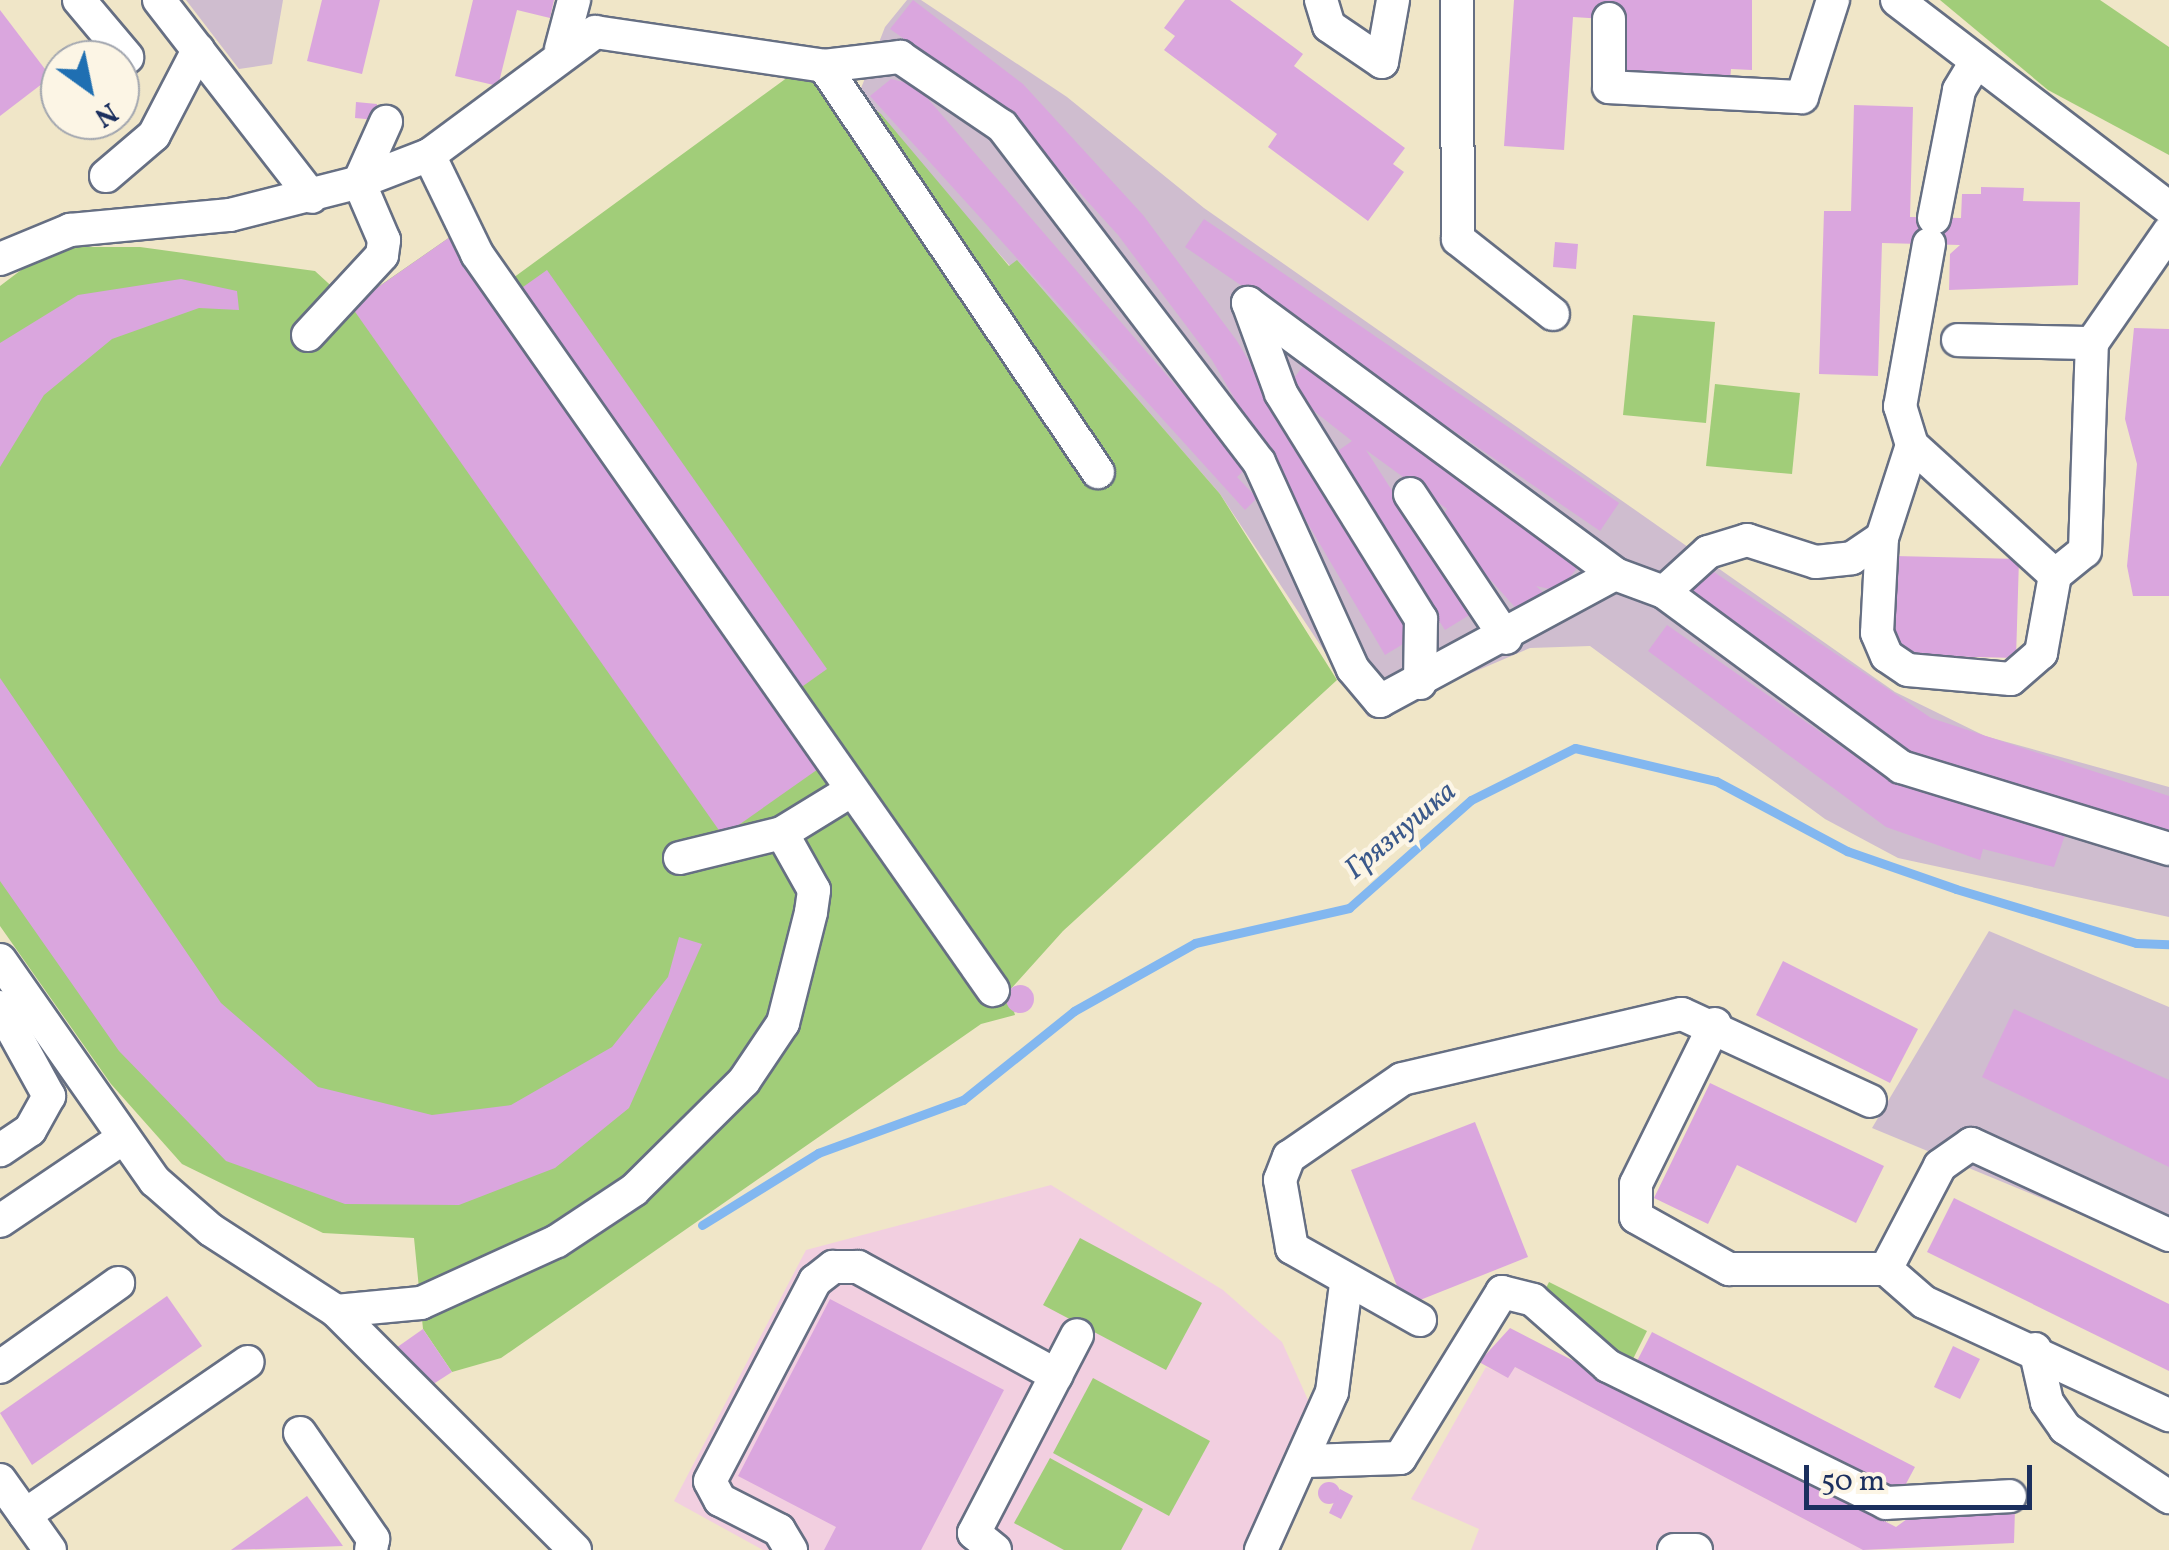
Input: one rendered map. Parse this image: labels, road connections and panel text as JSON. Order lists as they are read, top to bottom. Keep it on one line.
{"water":["Грязнушка"],"scale_bar":"50 m","north":"bottom right"}
